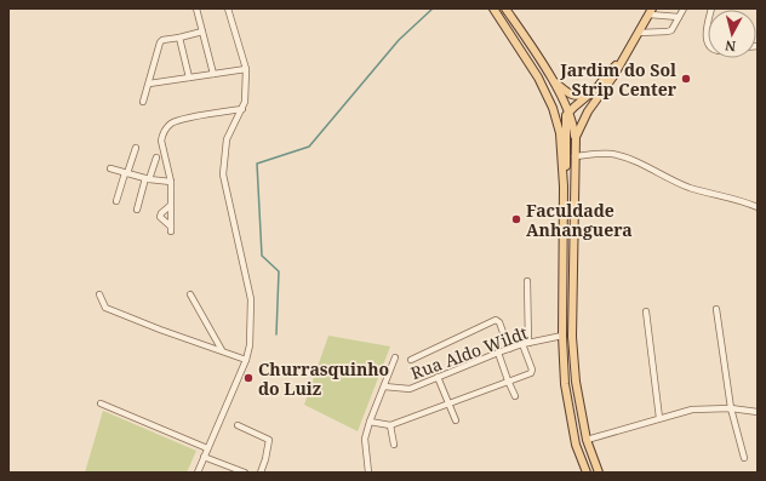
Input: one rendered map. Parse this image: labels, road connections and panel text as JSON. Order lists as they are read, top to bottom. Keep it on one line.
{"streets":{"street":["Rua Aldo Wildt"]},"places":["Jardim do Sol Strip Center","Faculdade Anhanguera","Churrasquinho do Luiz"],"north":"bottom"}
